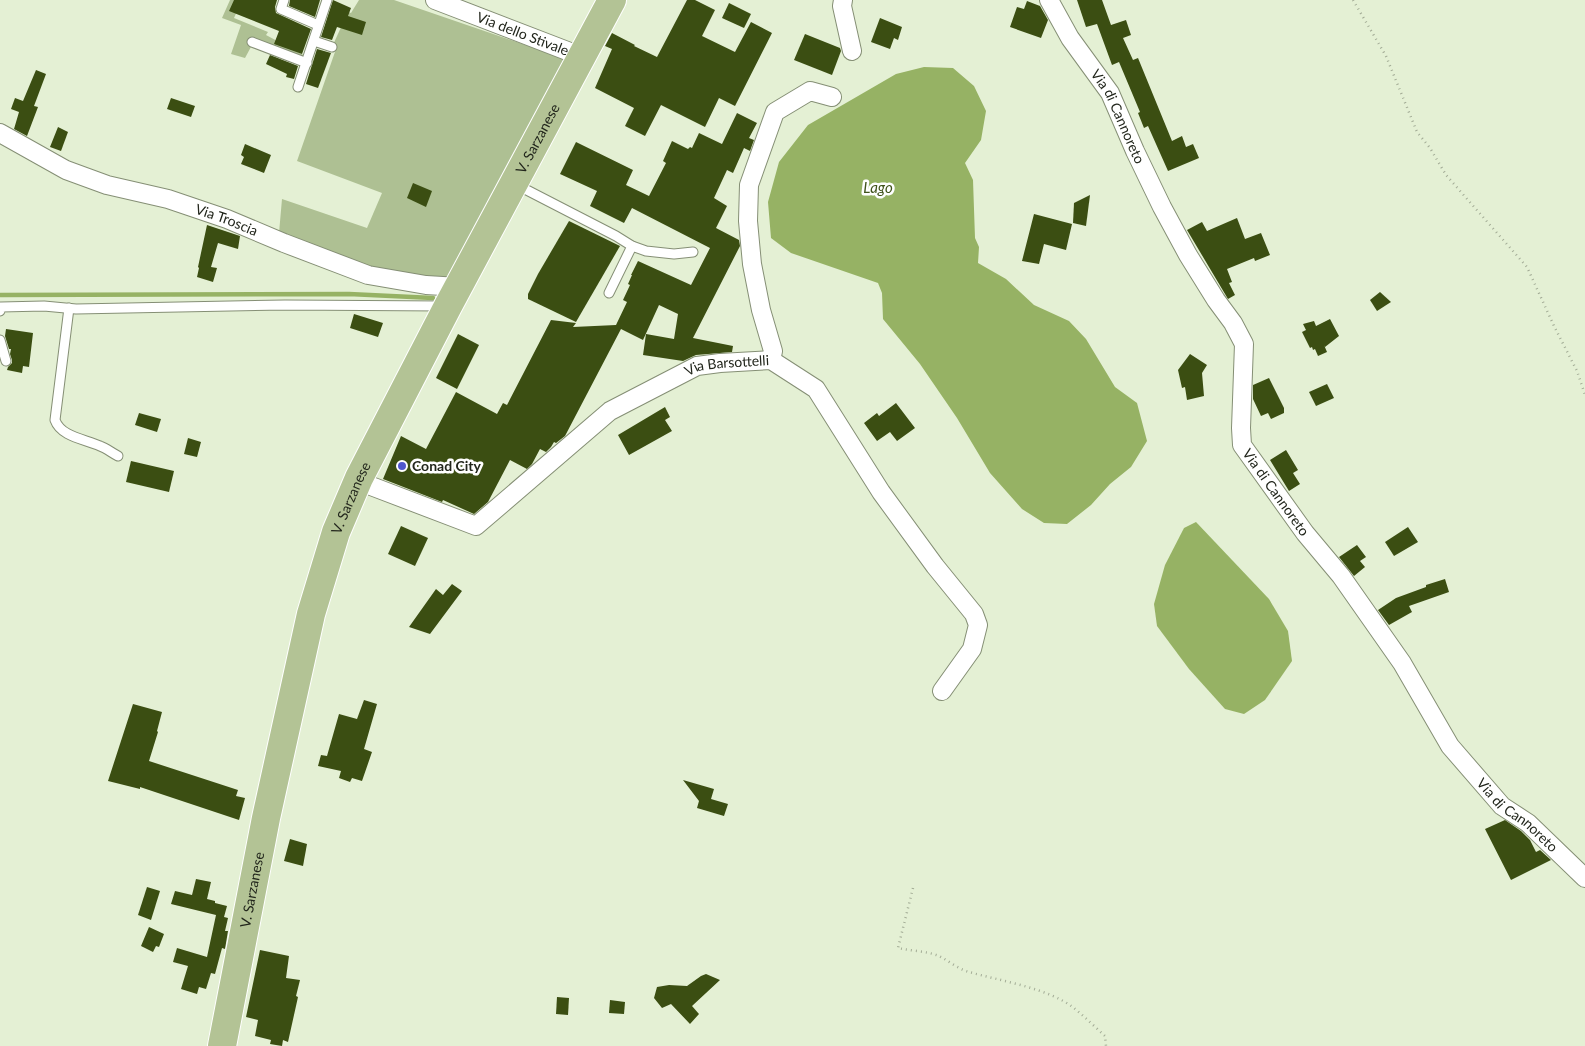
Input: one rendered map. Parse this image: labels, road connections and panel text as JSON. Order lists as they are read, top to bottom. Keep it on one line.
{"streets":{"main road":["V. Sarzanese"],"street":["Via dello Stivale","Via di Cannoreto","Via Troscia","Via Barsottelli"]},"crossings":[["Via dello Stivale","V. Sarzanese"],["V. Sarzanese","Via Troscia"],["V. Sarzanese","Via Barsottelli"]],"water":["Lago"],"places":["Conad City"]}
